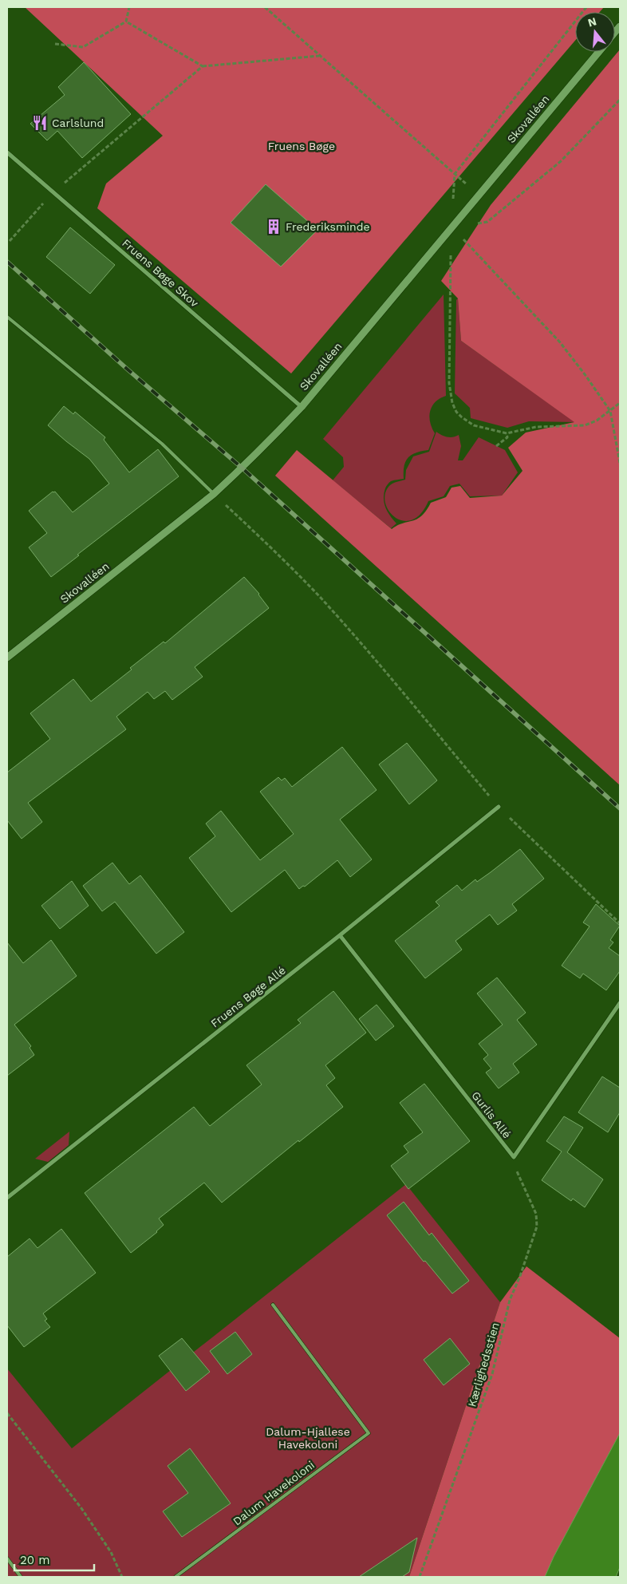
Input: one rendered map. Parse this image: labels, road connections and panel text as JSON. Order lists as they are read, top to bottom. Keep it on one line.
{"streets":{"street":["Skovalléen","Fruens Bøge Skov","Fruens Bøge Allé","Gurlis Allé"],"lane":["Dalum Havekoloni"],"path":["Kærlighedsstien"]},"crossings":[["Skovalléen","Fruens Bøge Skov"],["Fruens Bøge Allé","Gurlis Allé"],["Gurlis Allé","Kærlighedsstien"]],"parks":["Fruens Bøge","Dalum-Hjallese Havekoloni"],"places":{"restaurant":["Carlslund"],"building":["Frederiksminde"]},"scale_bar":"20 m","north":"top"}
